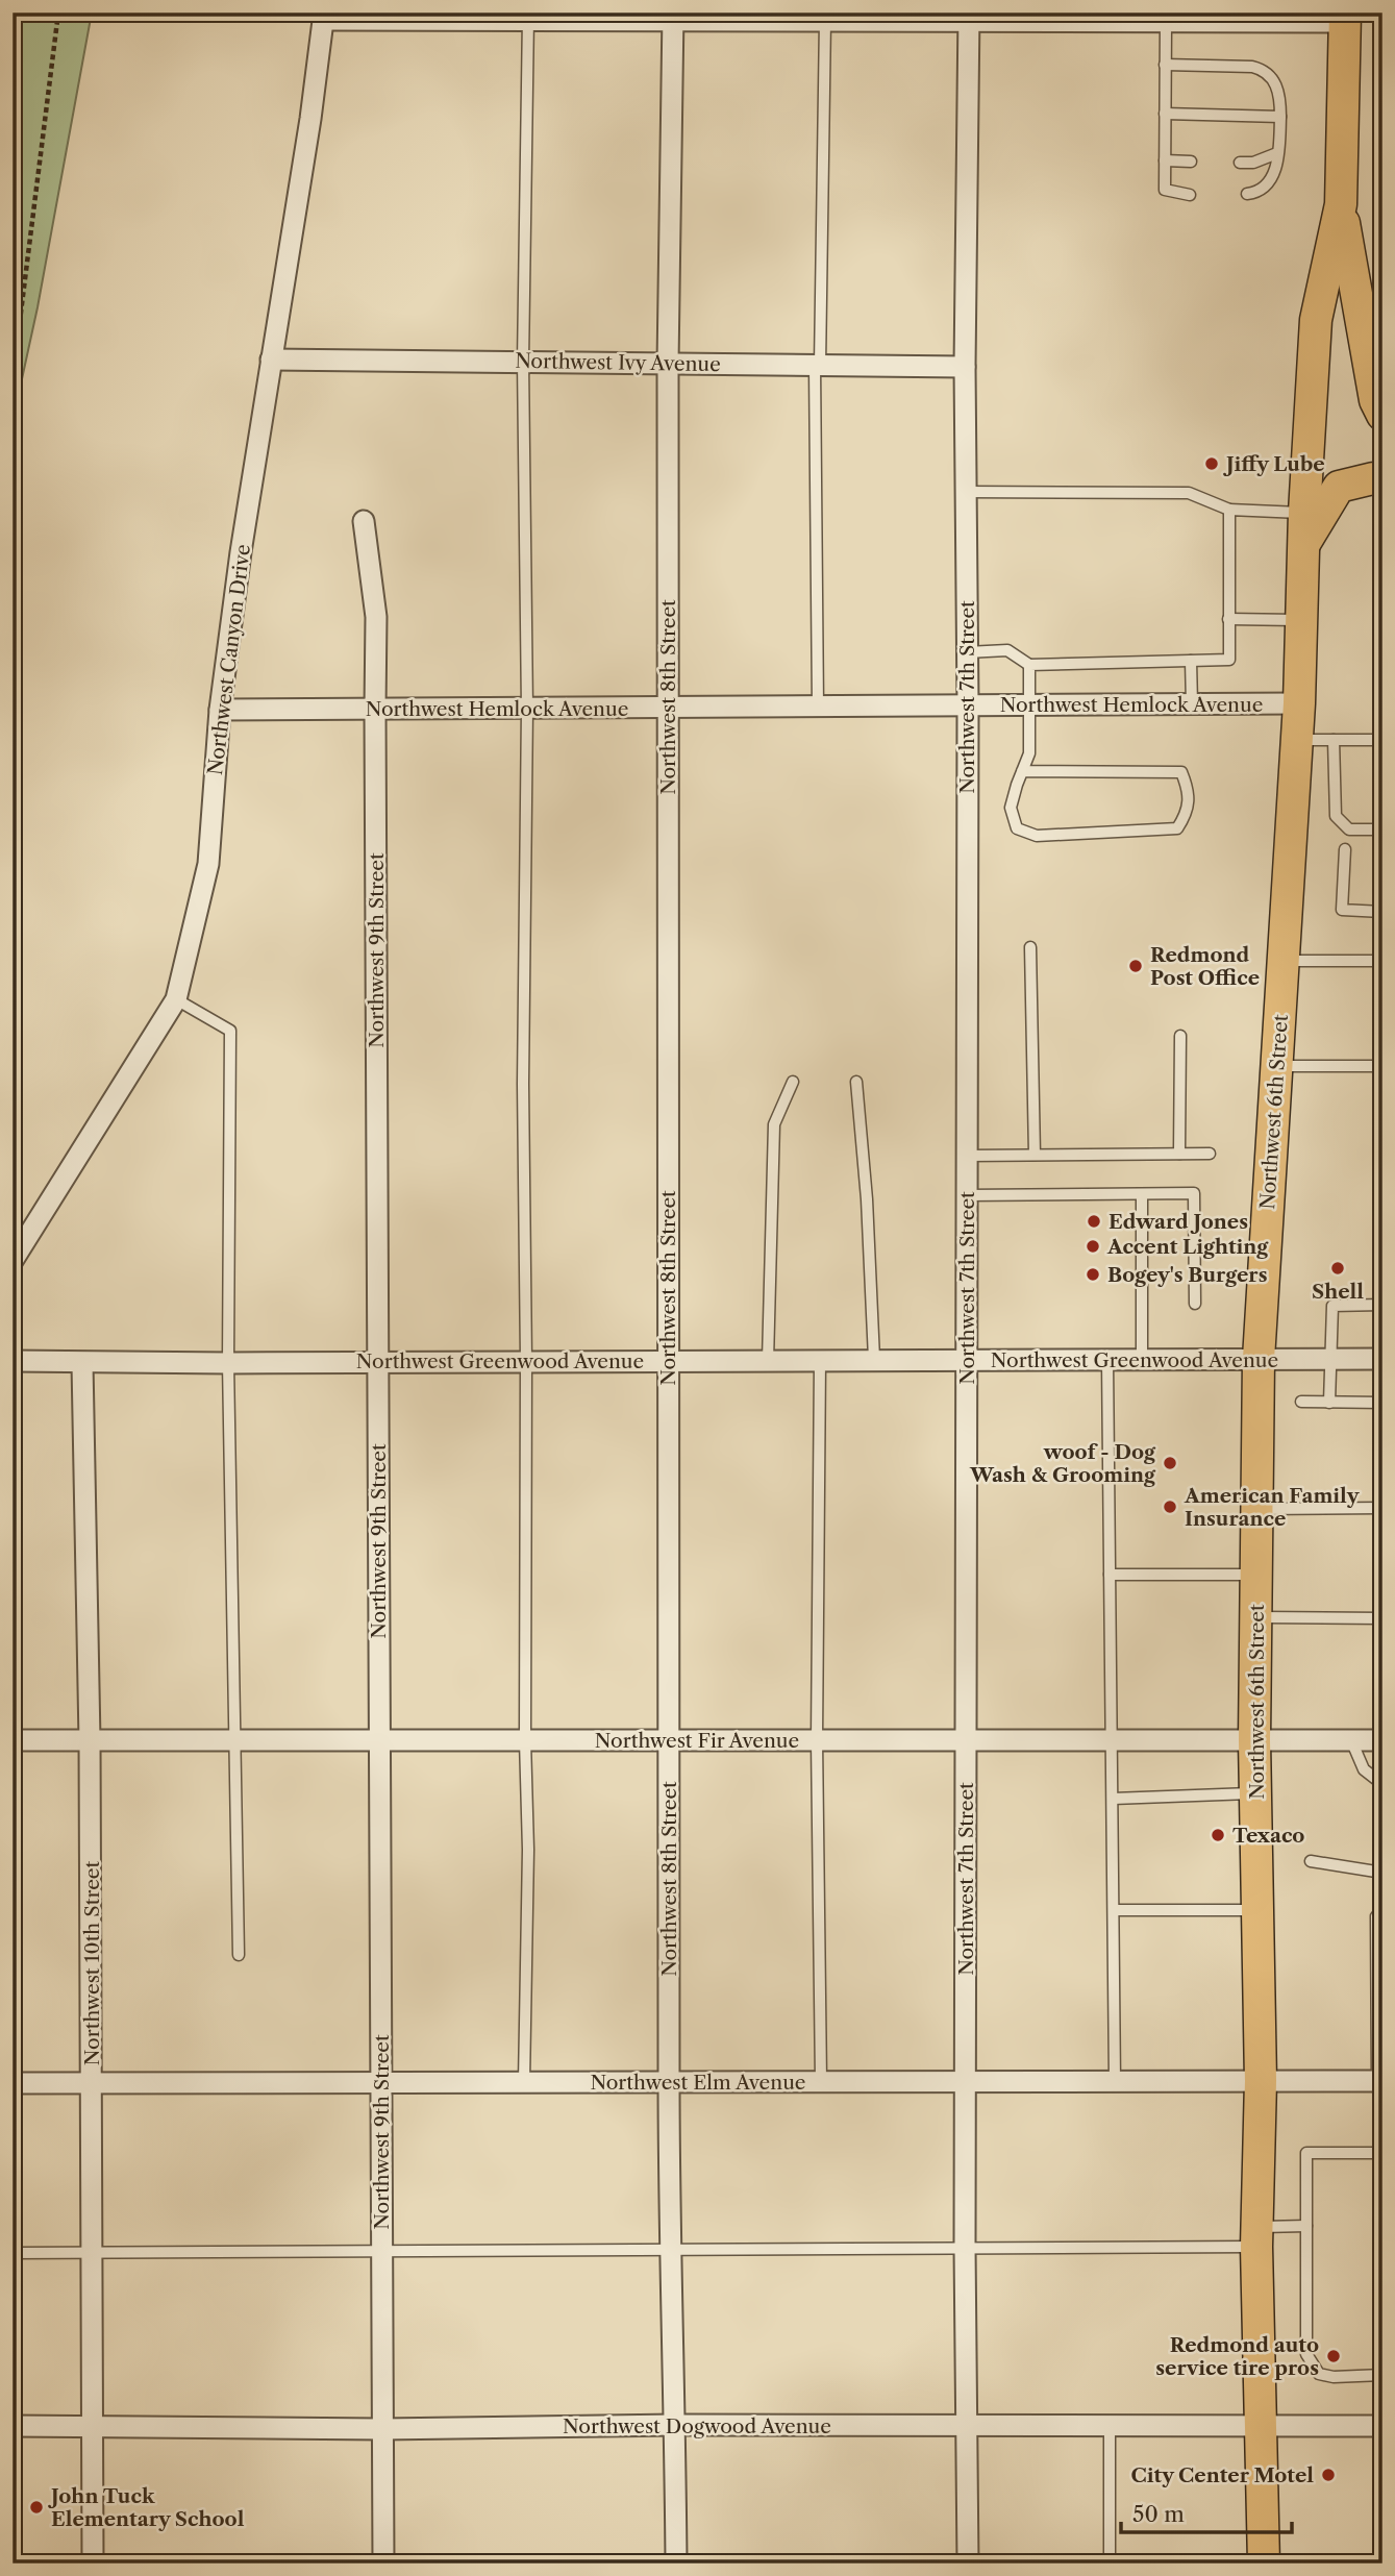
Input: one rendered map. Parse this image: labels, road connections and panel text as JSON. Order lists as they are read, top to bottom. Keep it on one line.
{"streets":{"main road":["Northwest 6th Street"],"street":["Northwest Ivy Avenue","Northwest Canyon Drive","Northwest 8th Street","Northwest 7th Street","Northwest Hemlock Avenue","Northwest 9th Street","Northwest Greenwood Avenue","Northwest Fir Avenue","Northwest 10th Street","Northwest Elm Avenue","Northwest Dogwood Avenue"]},"crossings":[["Northwest Ivy Avenue","Northwest Canyon Drive"],["Northwest Ivy Avenue","Northwest 8th Street"],["Northwest Ivy Avenue","Northwest 7th Street"],["Northwest Canyon Drive","Northwest Hemlock Avenue"],["Northwest 8th Street","Northwest Hemlock Avenue"],["Northwest 8th Street","Northwest Greenwood Avenue"],["Northwest 8th Street","Northwest Fir Avenue"],["Northwest 8th Street","Northwest Elm Avenue"],["Northwest 8th Street","Northwest Dogwood Avenue"],["Northwest 7th Street","Northwest Hemlock Avenue"],["Northwest 7th Street","Northwest Greenwood Avenue"],["Northwest 7th Street","Northwest Fir Avenue"],["Northwest 7th Street","Northwest Elm Avenue"],["Northwest 7th Street","Northwest Dogwood Avenue"],["Northwest Hemlock Avenue","Northwest 9th Street"],["Northwest Hemlock Avenue","Northwest 6th Street"],["Northwest 9th Street","Northwest Greenwood Avenue"],["Northwest 9th Street","Northwest Fir Avenue"],["Northwest 9th Street","Northwest Elm Avenue"],["Northwest 9th Street","Northwest Dogwood Avenue"],["Northwest 6th Street","Northwest Greenwood Avenue"],["Northwest 6th Street","Northwest Fir Avenue"],["Northwest 6th Street","Northwest Elm Avenue"],["Northwest 6th Street","Northwest Dogwood Avenue"],["Northwest Greenwood Avenue","Northwest 10th Street"],["Northwest Fir Avenue","Northwest 10th Street"],["Northwest 10th Street","Northwest Elm Avenue"],["Northwest 10th Street","Northwest Dogwood Avenue"]],"places":["Jiffy Lube","Redmond Post Office","Edward Jones","Accent Lighting","Shell","Bogey's Burgers","woof - Dog Wash & Grooming","American Family Insurance","Texaco","Redmond auto service tire pros","City Center Motel","John Tuck Elementary School"],"scale_bar":"50 m"}
